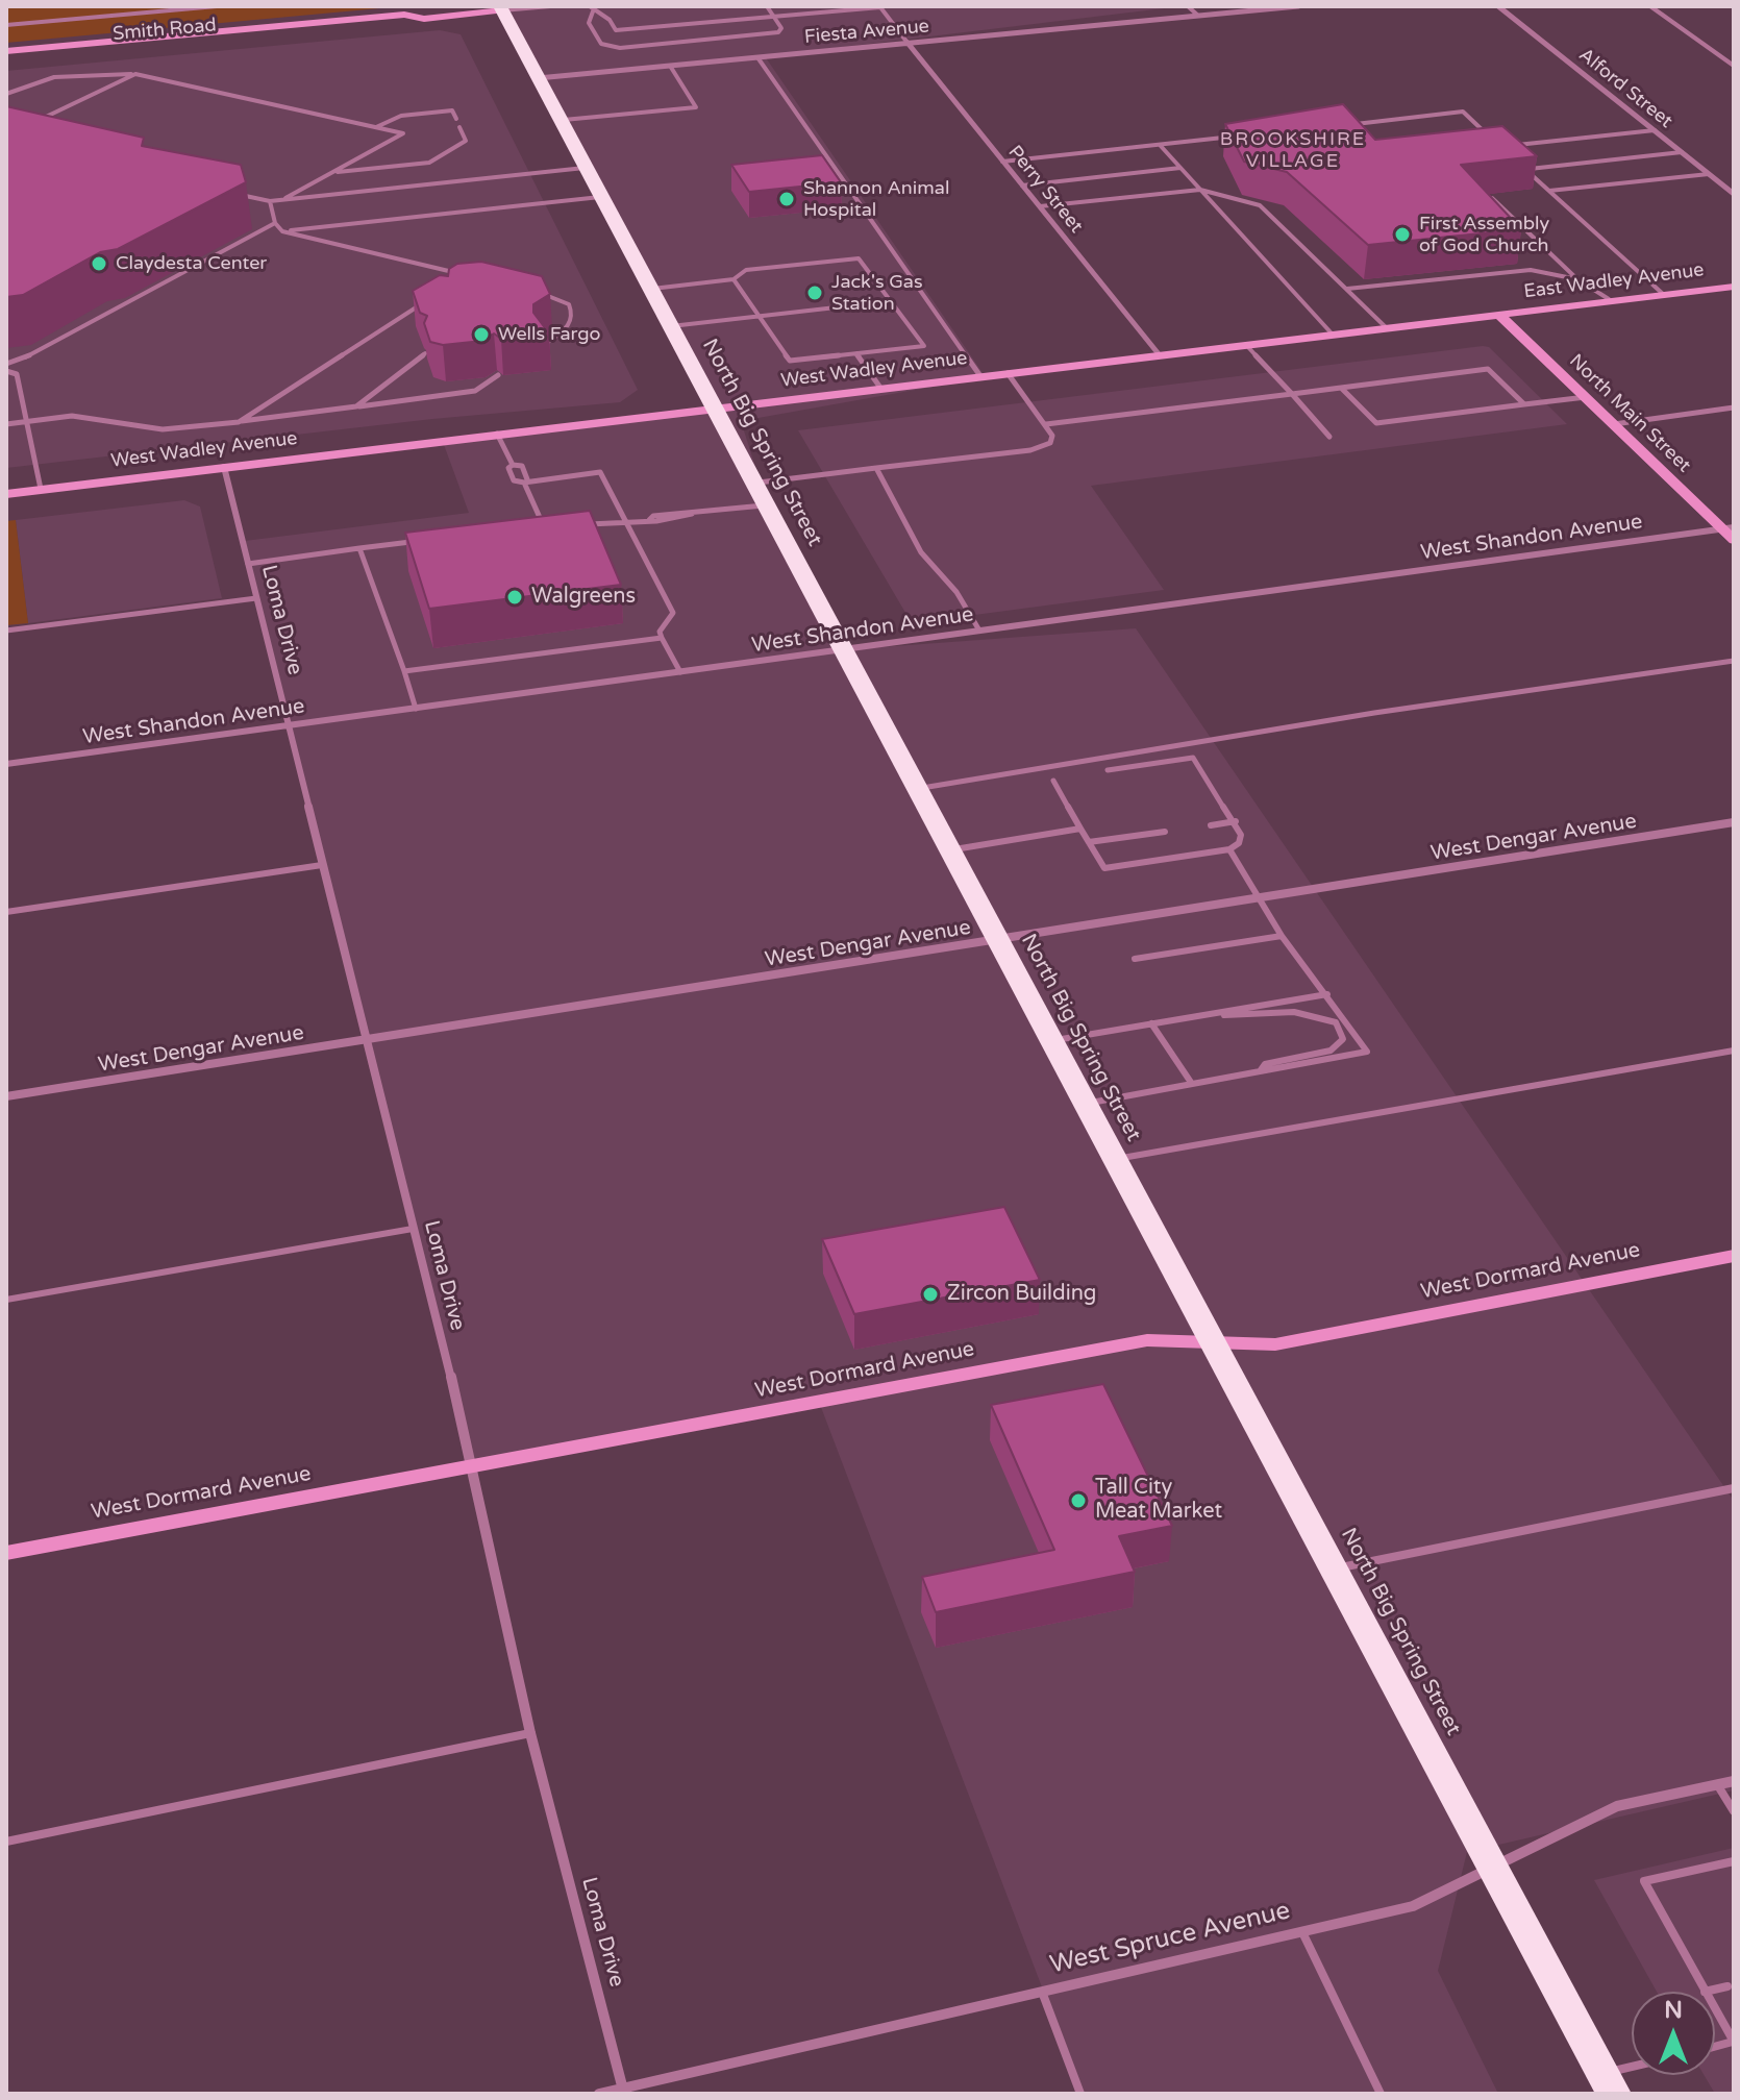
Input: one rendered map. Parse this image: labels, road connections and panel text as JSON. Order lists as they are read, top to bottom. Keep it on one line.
{"streets":{"highway":["North Big Spring Street"],"street":["Smith Road","Fiesta Avenue","Alford Street","Perry Street","East Wadley Avenue","West Wadley Avenue","North Main Street","West Shandon Avenue","Loma Drive","West Dengar Avenue","West Dormard Avenue","West Spruce Avenue"]},"crossings":[["Smith Road","North Big Spring Street"],["Fiesta Avenue","Perry Street"],["Fiesta Avenue","North Big Spring Street"],["Perry Street","West Wadley Avenue"],["East Wadley Avenue","West Wadley Avenue"],["East Wadley Avenue","North Main Street"],["West Wadley Avenue","North Main Street"],["West Wadley Avenue","North Big Spring Street"],["West Wadley Avenue","Loma Drive"],["North Main Street","West Shandon Avenue"],["North Big Spring Street","West Shandon Avenue"],["North Big Spring Street","West Dengar Avenue"],["North Big Spring Street","West Dormard Avenue"],["North Big Spring Street","West Spruce Avenue"],["West Shandon Avenue","Loma Drive"],["Loma Drive","West Dengar Avenue"],["Loma Drive","West Dormard Avenue"],["Loma Drive","West Spruce Avenue"]],"districts":["BROOKSHIRE VILLAGE"],"places":["Shannon Animal Hospital","First Assembly of God Church","Claydesta Center","Jack's Gas Station","Wells Fargo","Walgreens","Zircon Building","Tall City Meat Market"],"north":"top"}
